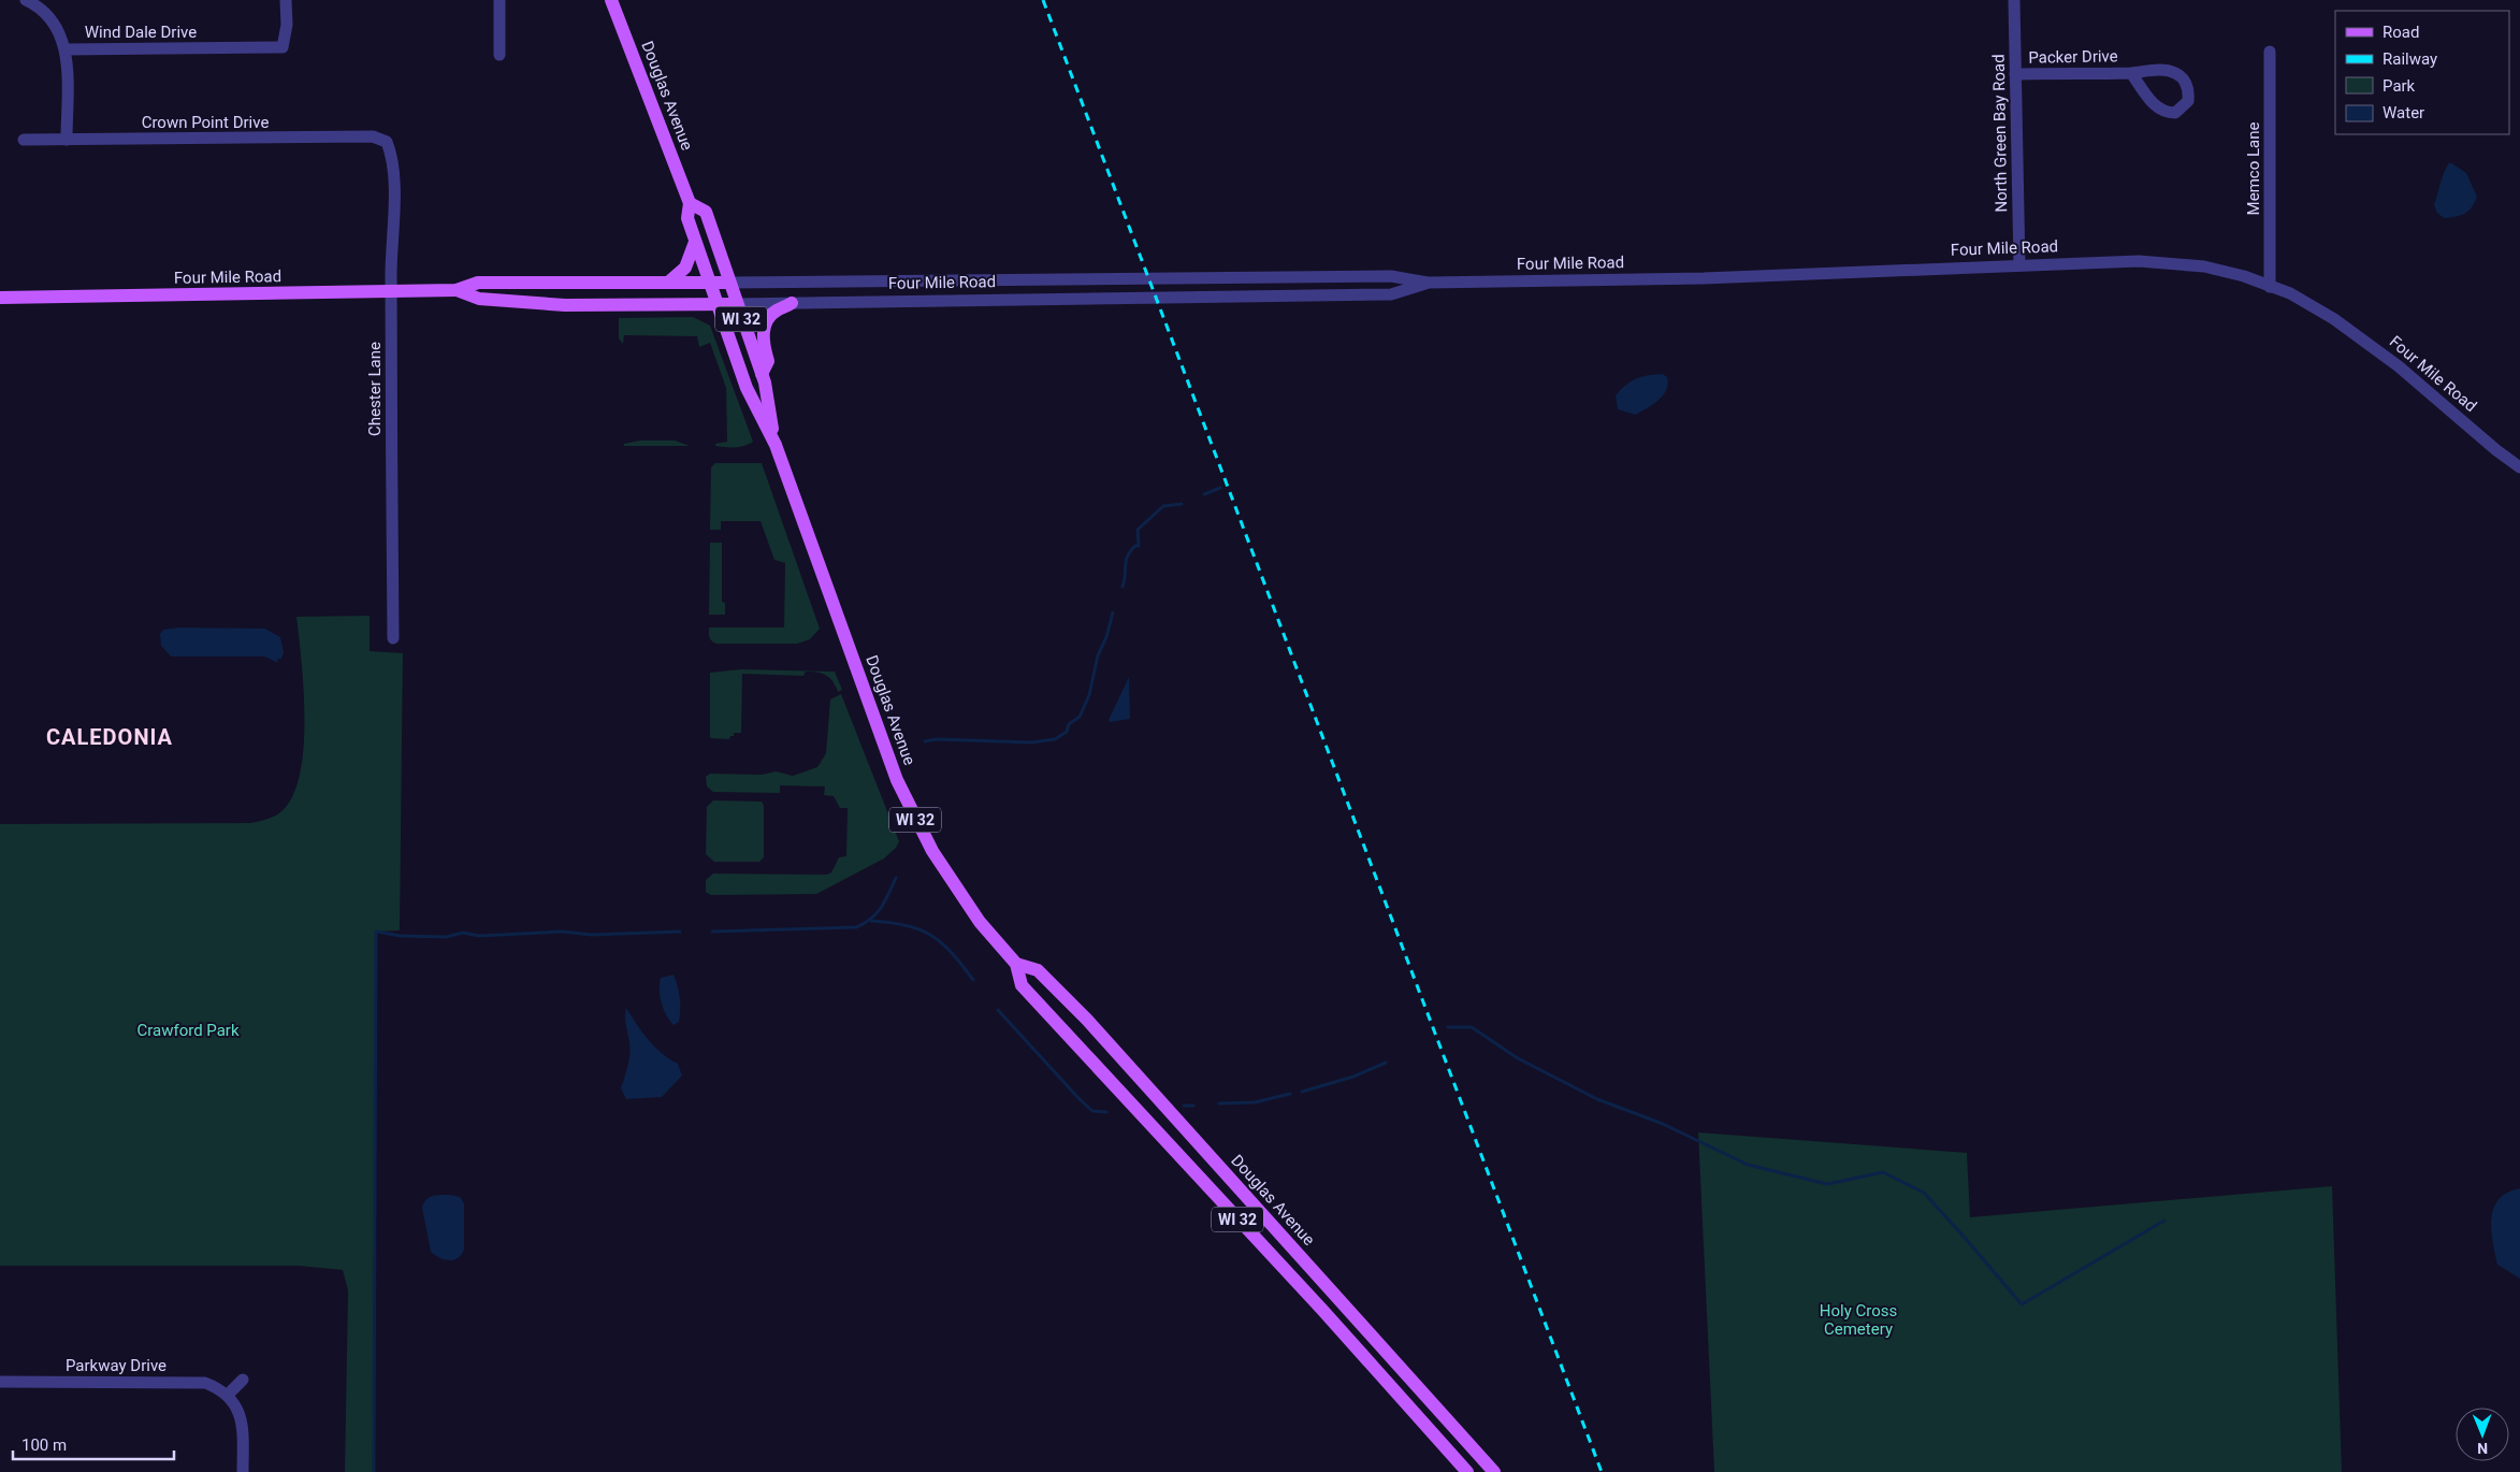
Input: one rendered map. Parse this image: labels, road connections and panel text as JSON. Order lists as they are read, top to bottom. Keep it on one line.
{"streets":{"main road":["Douglas Avenue","Four Mile Road","WI 32"],"street":["Wind Dale Drive","Packer Drive","Crown Point Drive","North Green Bay Road","Memco Lane","Chester Lane","Parkway Drive"]},"crossings":[["Packer Drive","North Green Bay Road"],["Douglas Avenue","Four Mile Road"],["Crown Point Drive","Chester Lane"],["North Green Bay Road","Four Mile Road"],["Memco Lane","Four Mile Road"],["Four Mile Road","Chester Lane"]],"districts":["CALEDONIA"],"parks":["Crawford Park","Holy Cross Cemetery"],"legend":["Road","Railway","Park","Water"],"scale_bar":"100 m","north":"bottom"}
